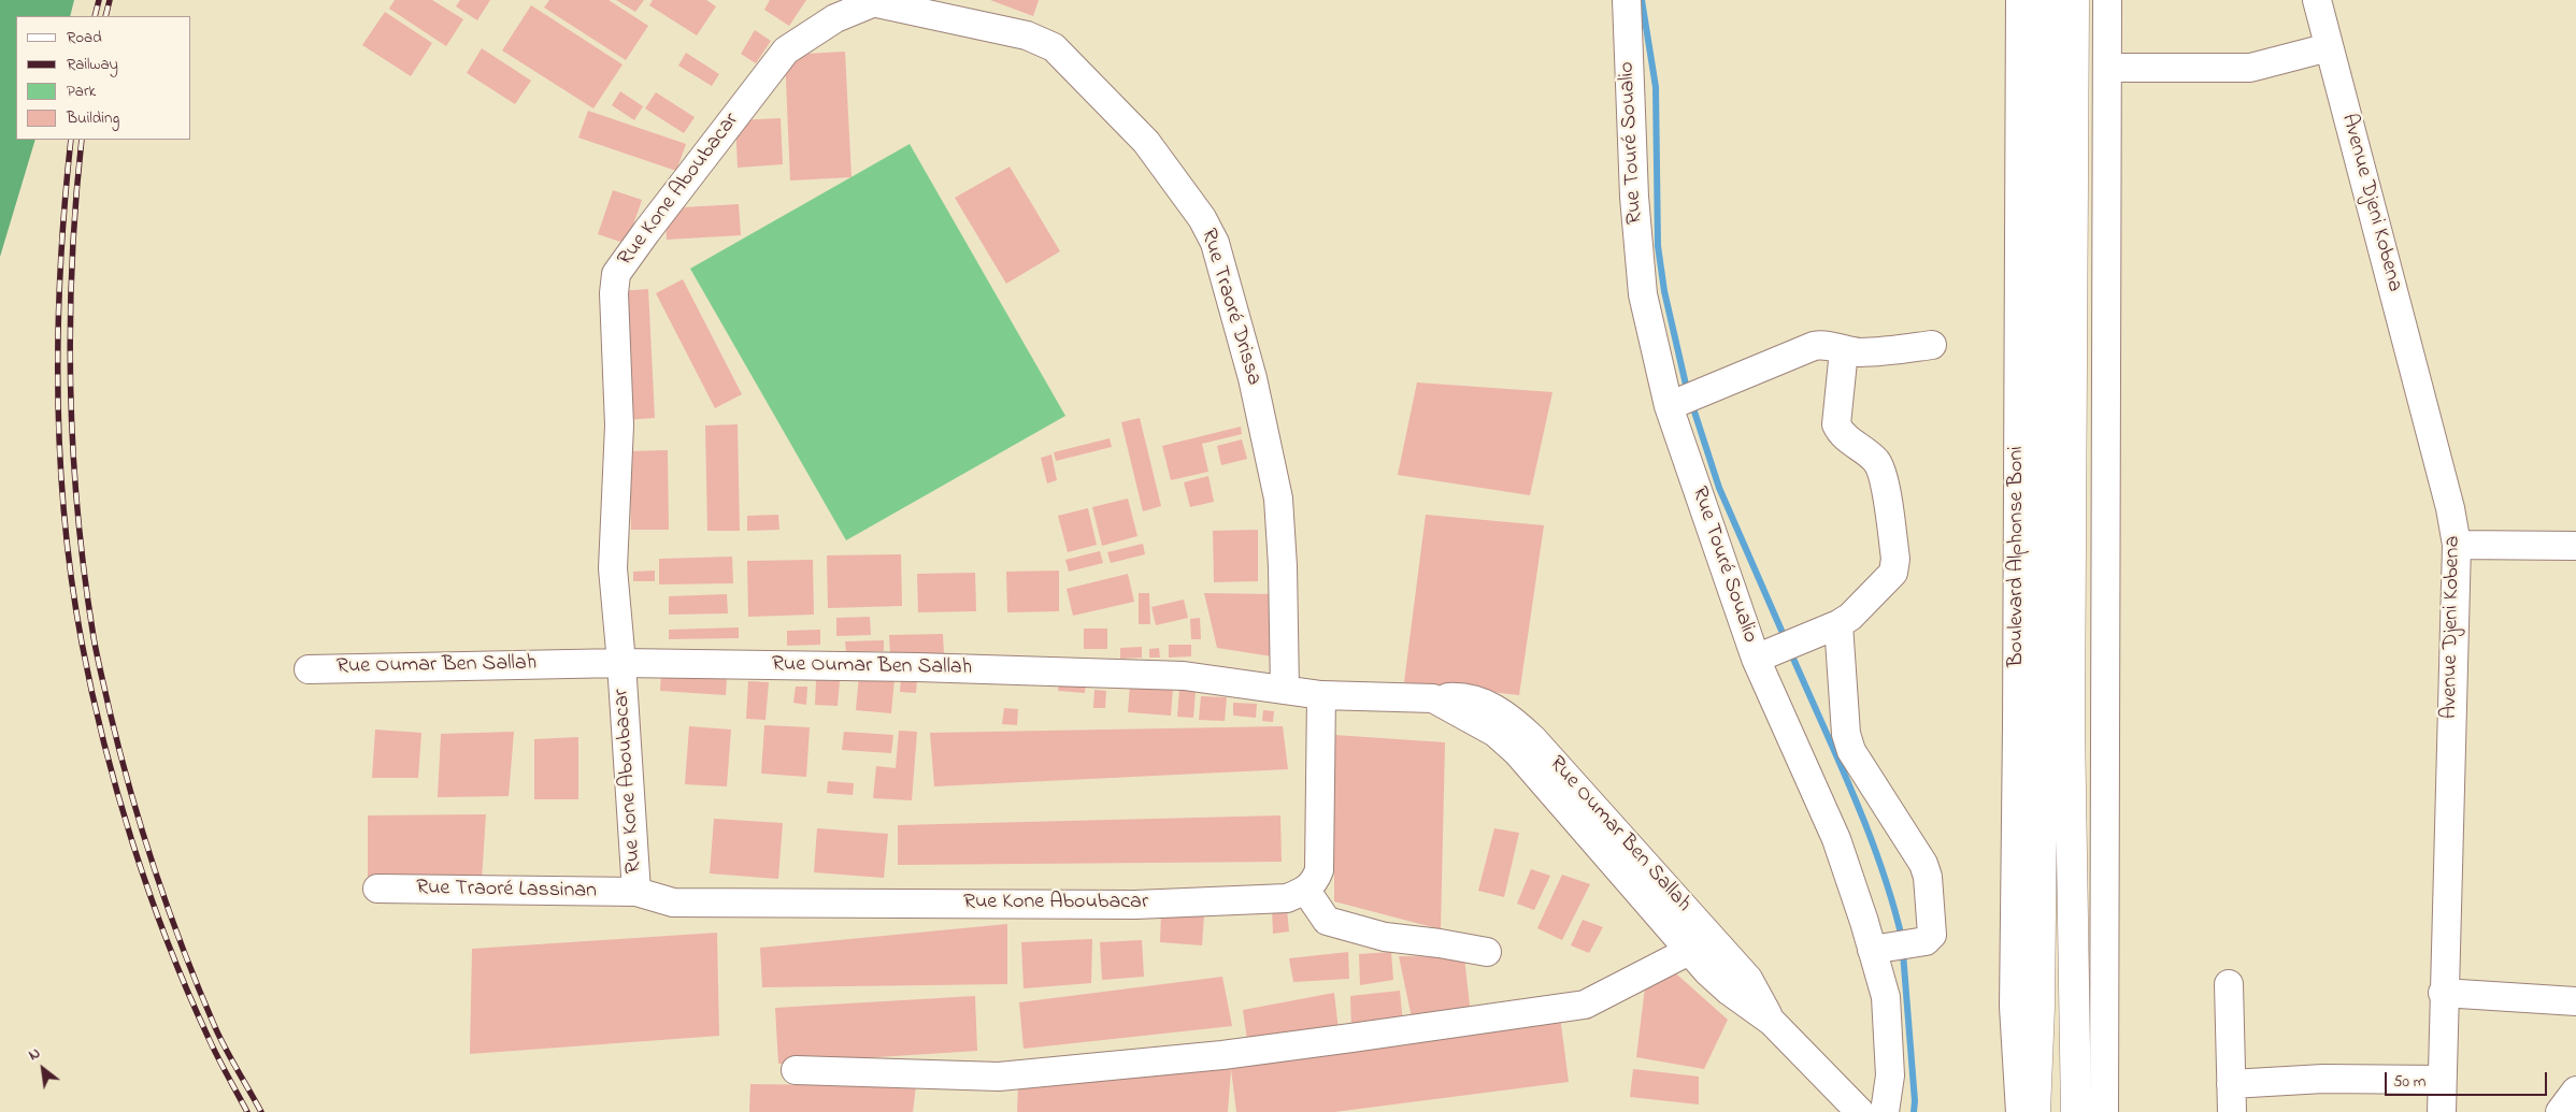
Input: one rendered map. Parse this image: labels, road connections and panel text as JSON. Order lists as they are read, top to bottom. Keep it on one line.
{"streets":{"main road":["Boulevard Alphonse Boni"],"street":["Rue Touré Soualio","Rue Kone Aboubacar","Avenue Djeni Kobena","Rue Traoré Drissa","Rue Oumar Ben Sallah","Rue Traoré Lassinan"]},"crossings":[["Rue Kone Aboubacar","Rue Traoré Drissa"],["Rue Kone Aboubacar","Rue Oumar Ben Sallah"],["Rue Kone Aboubacar","Rue Traoré Lassinan"],["Rue Traoré Drissa","Rue Oumar Ben Sallah"]],"legend":["Road","Railway","Park","Building"],"scale_bar":"50 m","north":"top left"}
